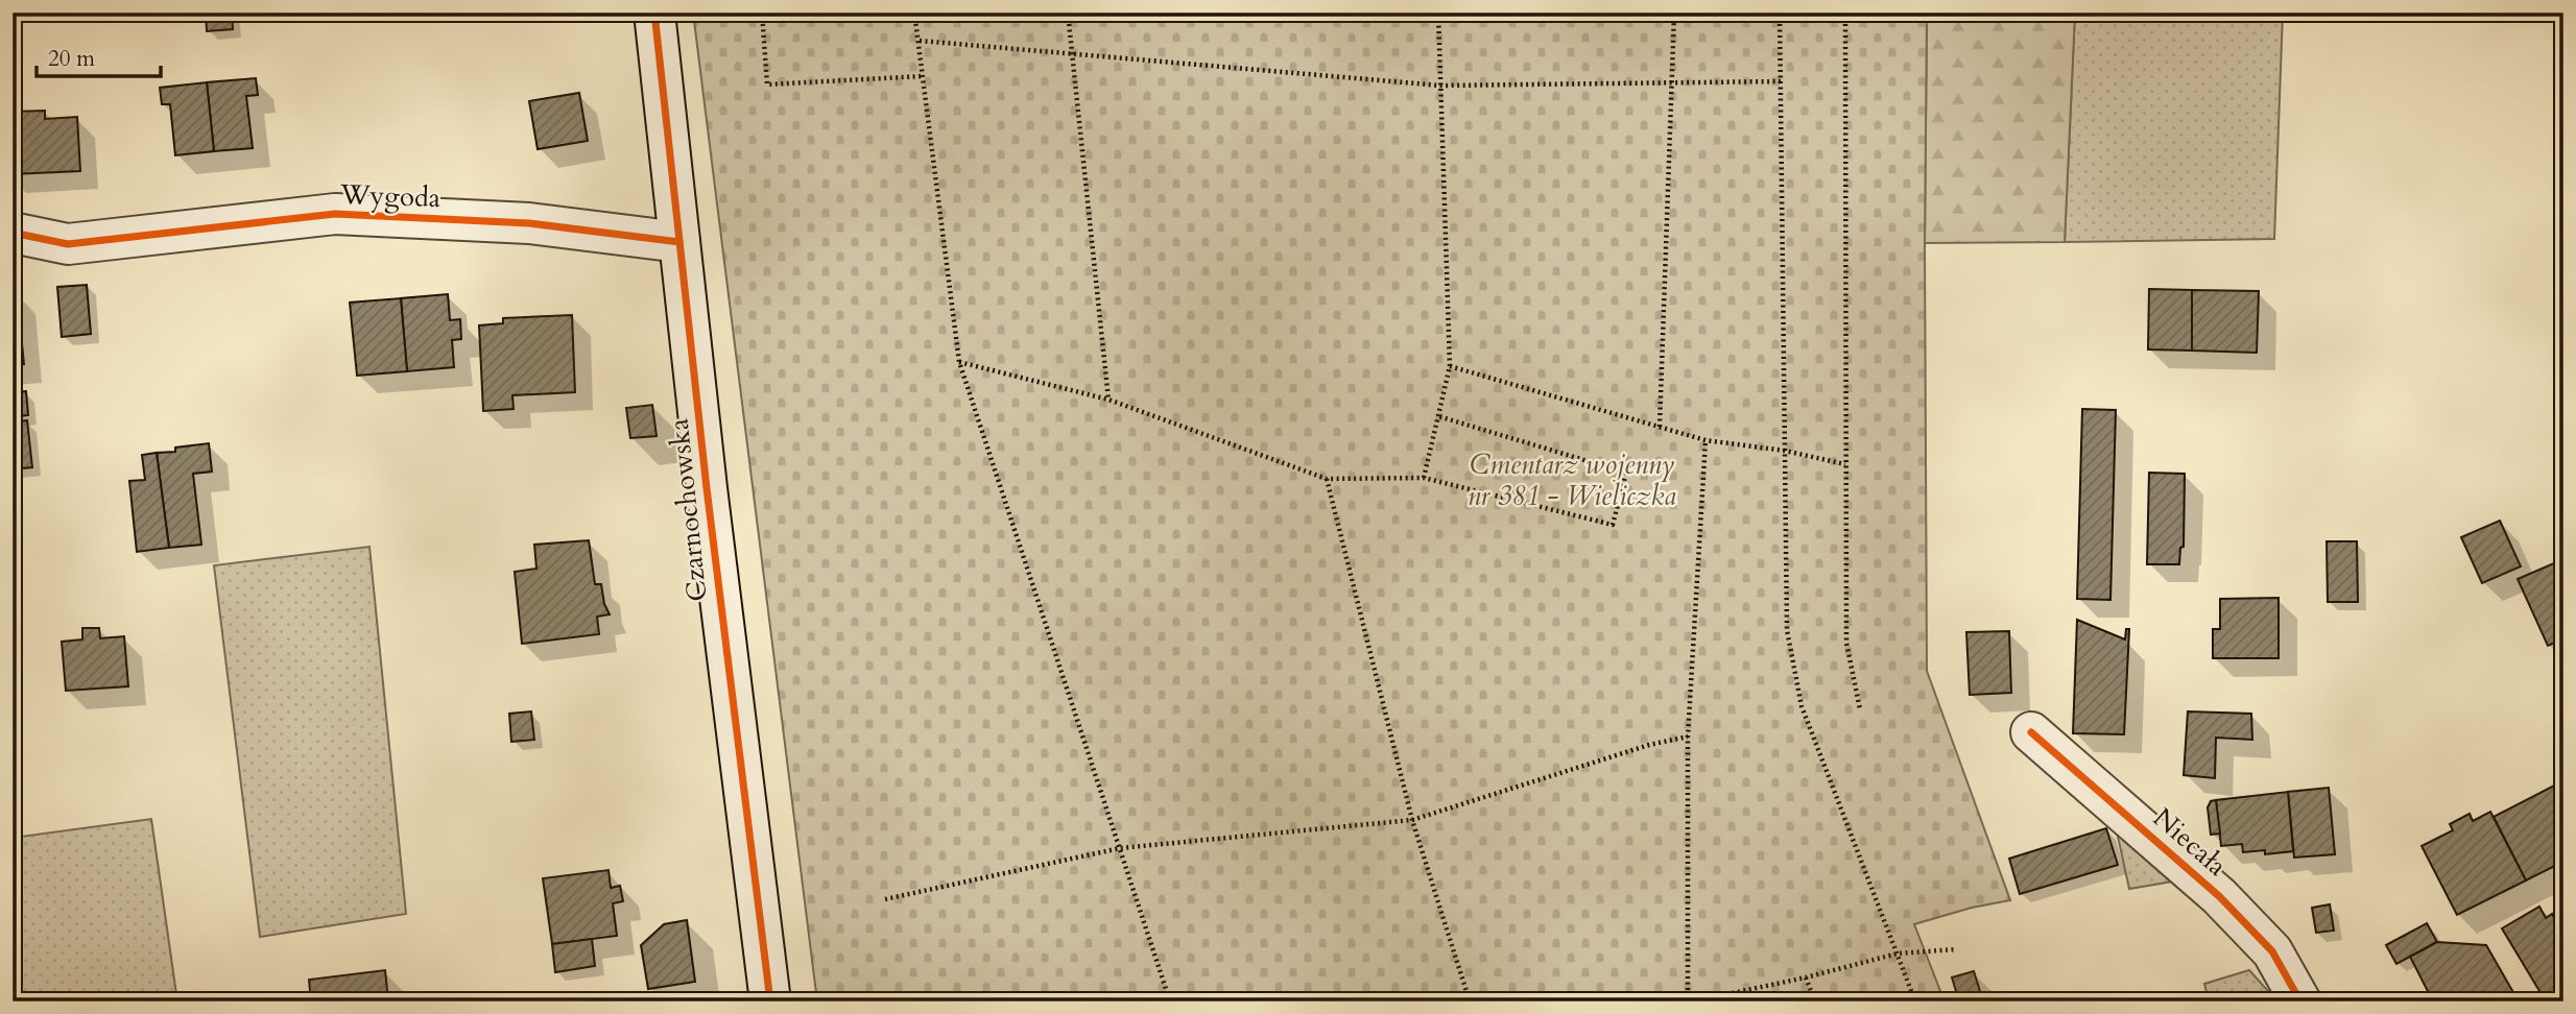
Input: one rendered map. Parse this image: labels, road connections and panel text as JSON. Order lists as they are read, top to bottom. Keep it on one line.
{"streets":{"street":["Wygoda","Czarnochowska","Niecała"]},"crossings":[["Wygoda","Czarnochowska"]],"parks":["Cmentarz wojenny nr 381 - Wieliczka"],"scale_bar":"20 m"}
